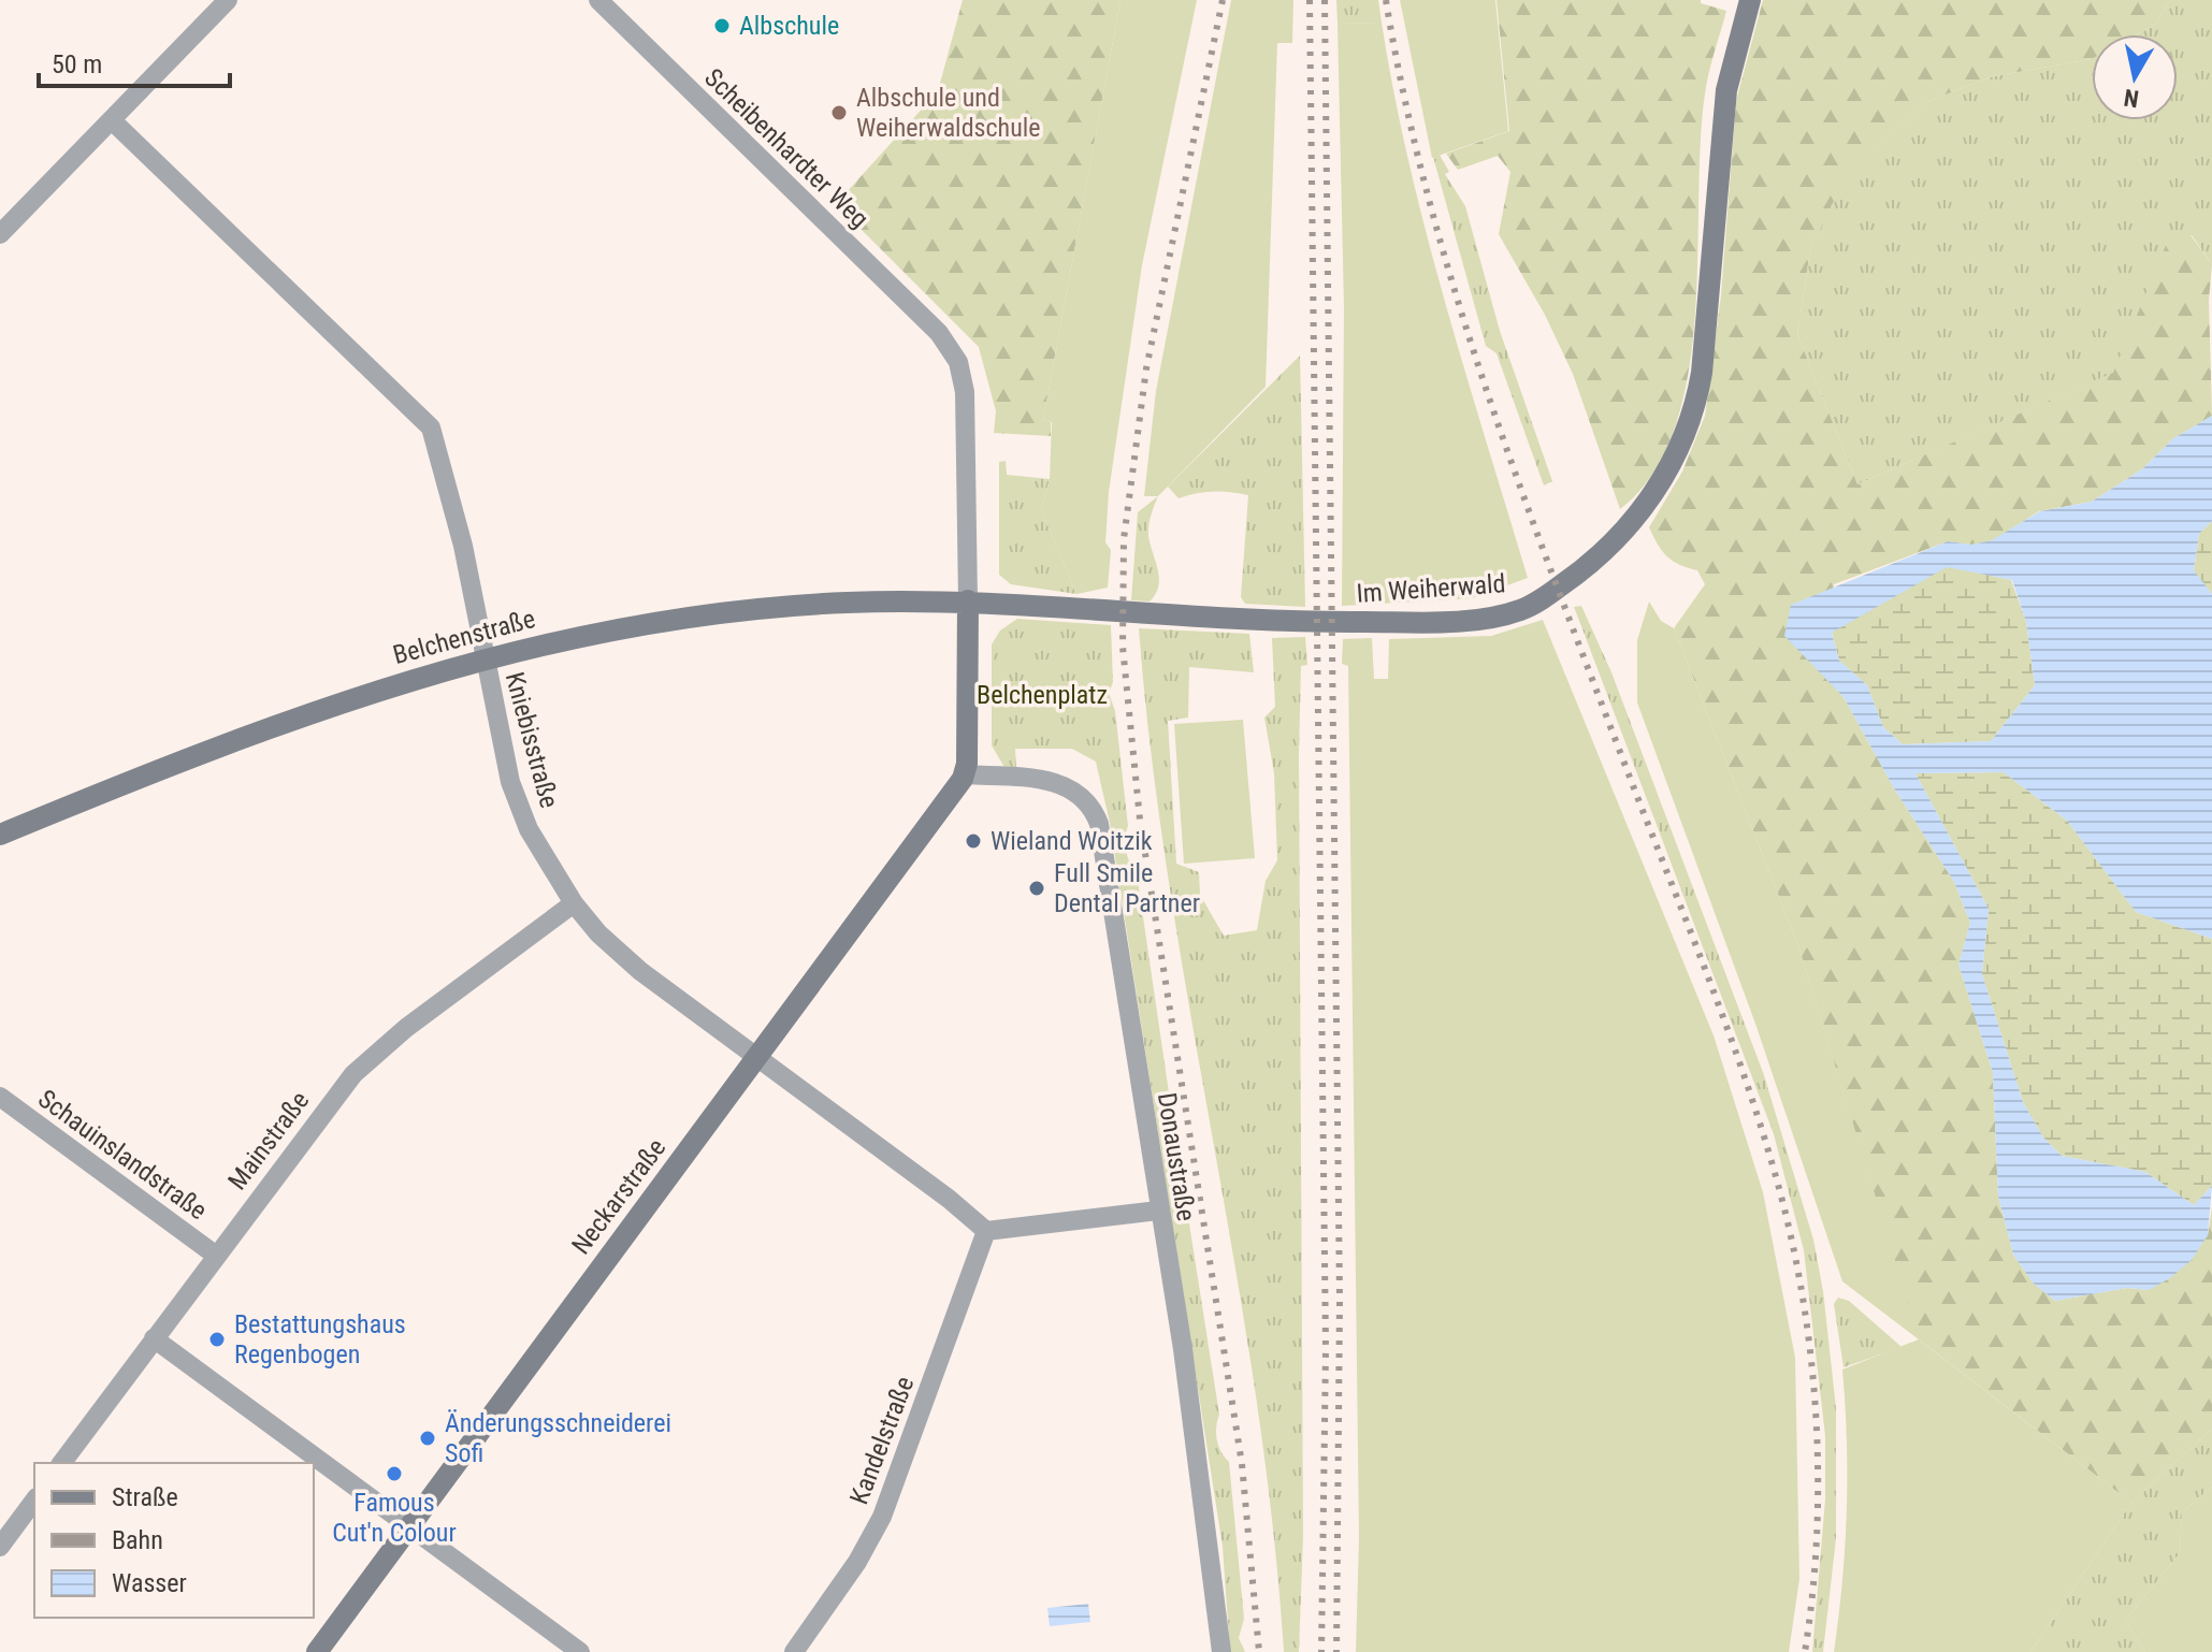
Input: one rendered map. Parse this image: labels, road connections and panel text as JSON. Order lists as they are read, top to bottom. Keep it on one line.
{"streets":{"street":["Scheibenhardter Weg","Im Weiherwald","Belchenstraße","Kniebisstraße","Mainstraße","Schauinslandstraße","Donaustraße","Neckarstraße","Kandelstraße"]},"crossings":[["Scheibenhardter Weg","Im Weiherwald"],["Scheibenhardter Weg","Belchenstraße"],["Im Weiherwald","Belchenstraße"],["Belchenstraße","Kniebisstraße"],["Kniebisstraße","Mainstraße"],["Kniebisstraße","Neckarstraße"],["Kniebisstraße","Kandelstraße"],["Mainstraße","Schauinslandstraße"],["Donaustraße","Neckarstraße"]],"parks":["Belchenplatz"],"places":["Albschule","Albschule und Weiherwaldschule","Wieland Woitzik","Full Smile Dental Partner","Bestattungshaus Regenbogen","Änderungsschneiderei Sofi","Famous Cut'n Colour"],"legend":["Straße","Bahn","Wasser"],"scale_bar":"50 m","north":"bottom"}
